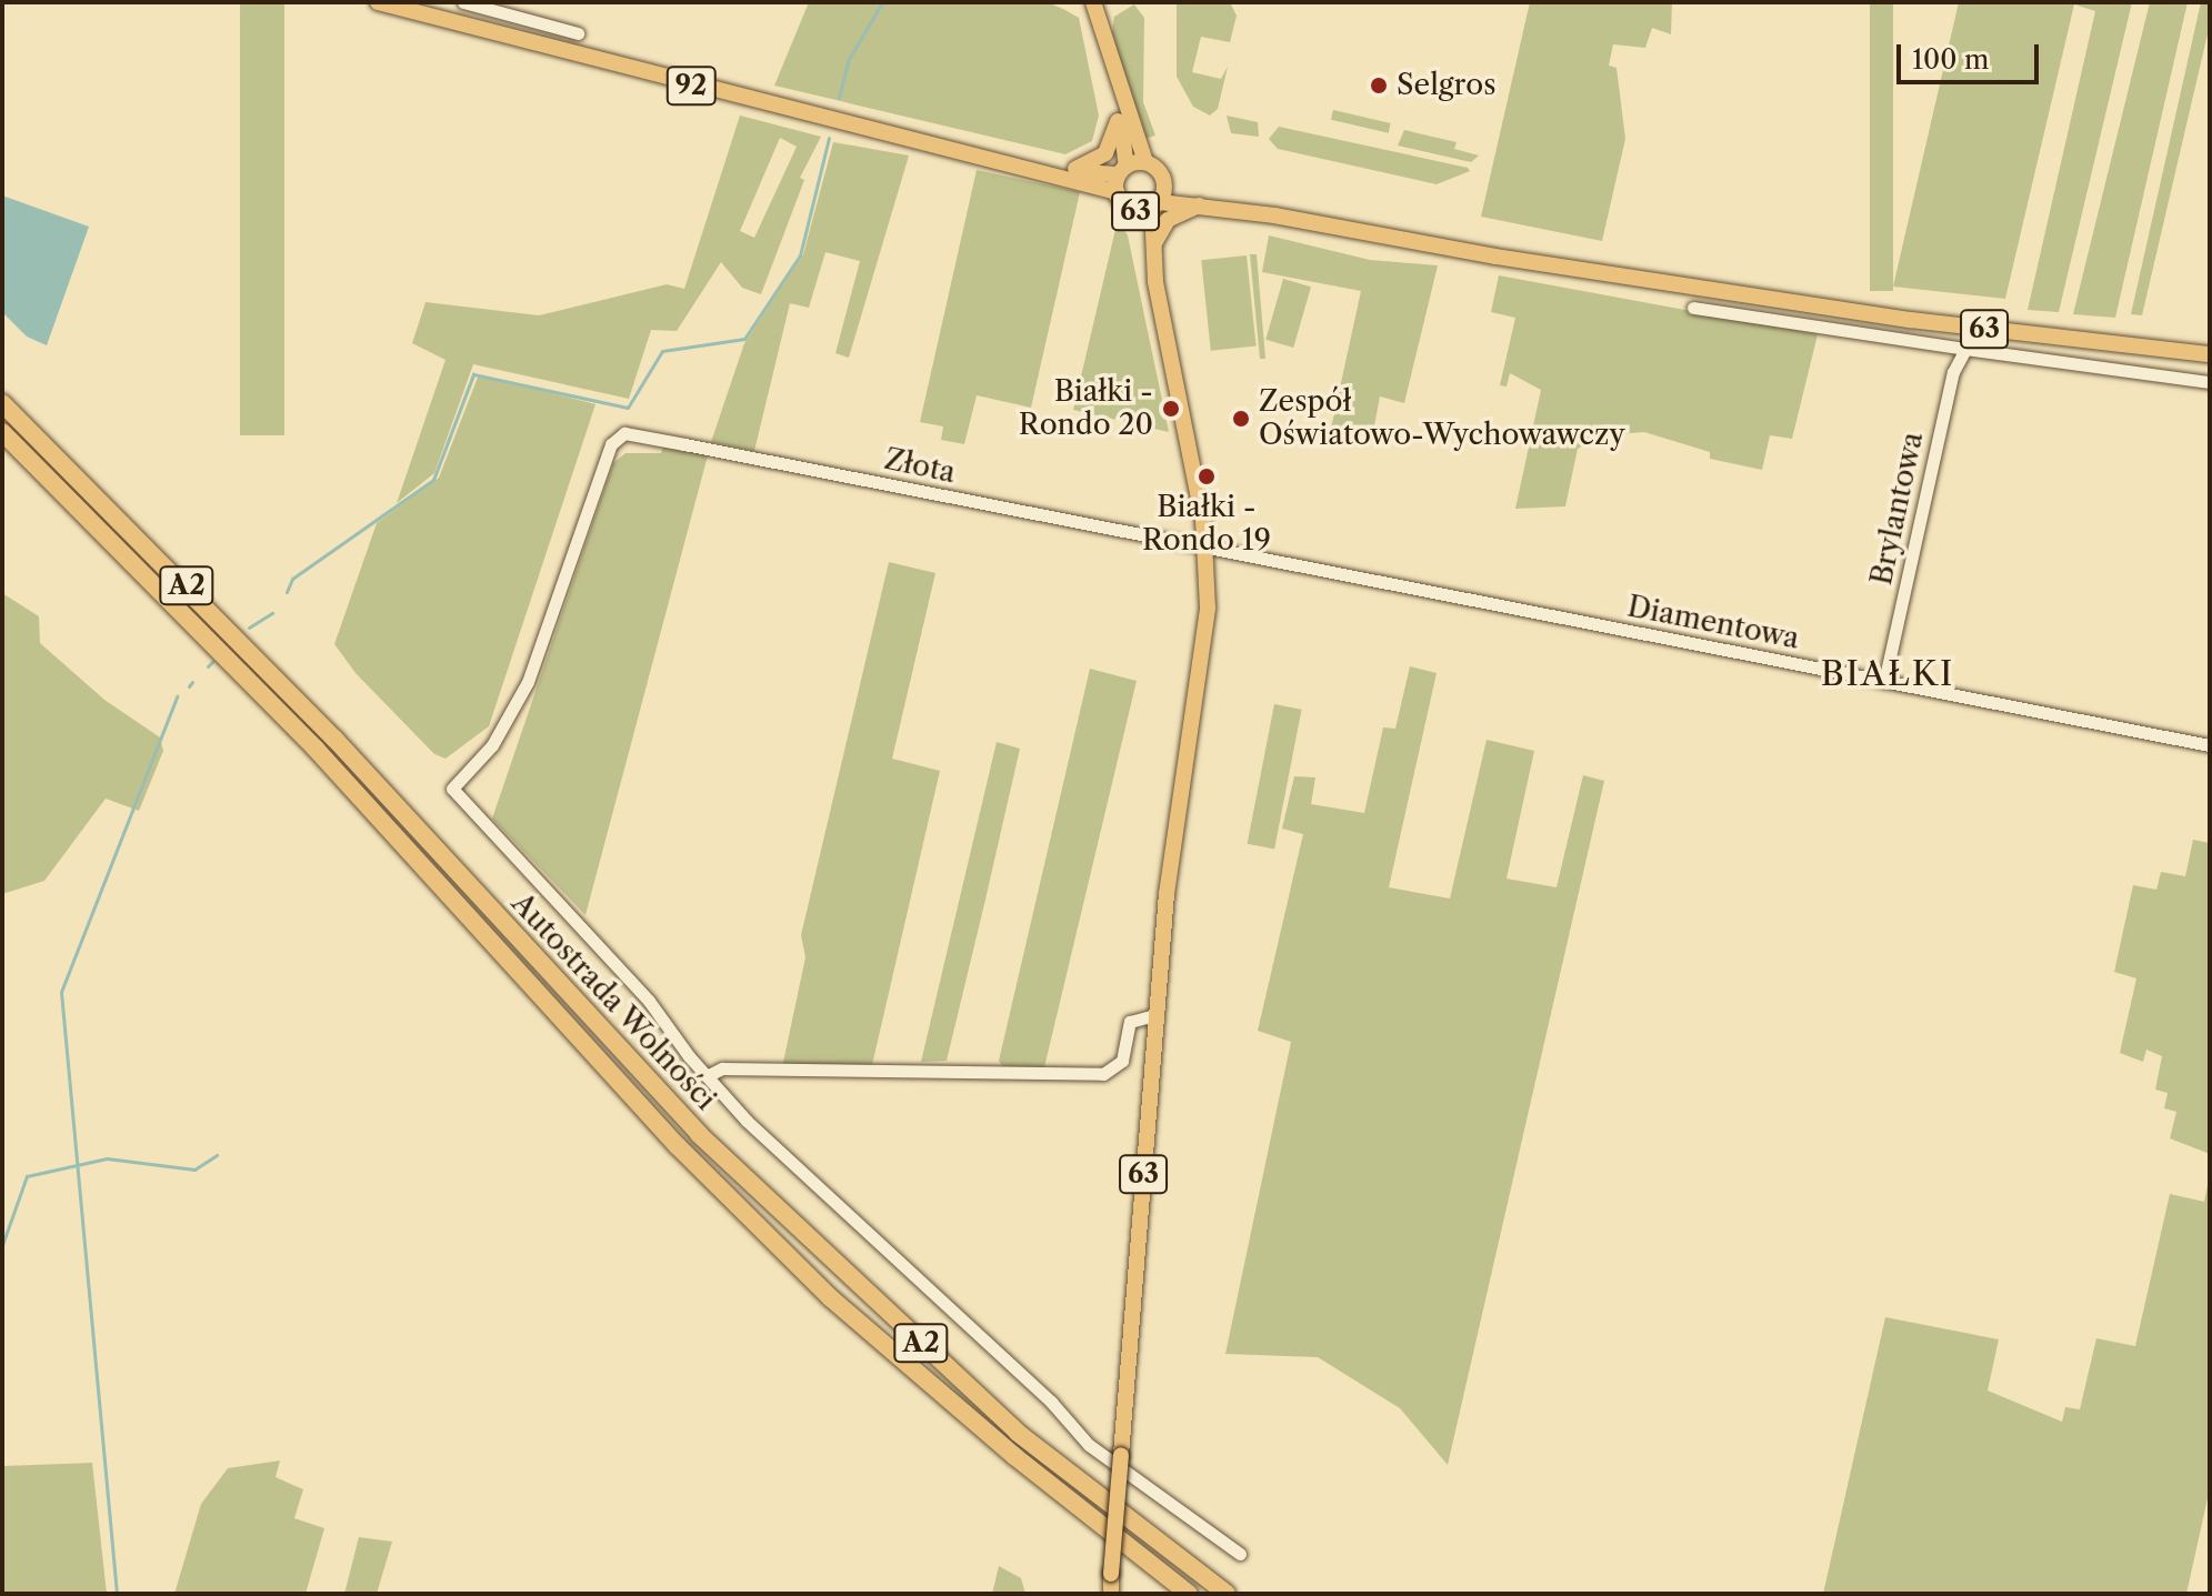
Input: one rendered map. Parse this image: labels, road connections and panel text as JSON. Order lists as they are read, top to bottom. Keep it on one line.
{"streets":{"highway":["A2","Autostrada Wolności"],"main road":["92","63"],"street":["Złota","Brylantowa","Diamentowa"]},"crossings":[["92","63"],["63","Złota"],["63","Diamentowa"],["Złota","Diamentowa"],["Brylantowa","Diamentowa"]],"districts":["BIAŁKI"],"places":["Selgros","Białki - Rondo 20","Zespół Oświatowo-Wychowawczy","Białki - Rondo 19"],"scale_bar":"100 m"}
